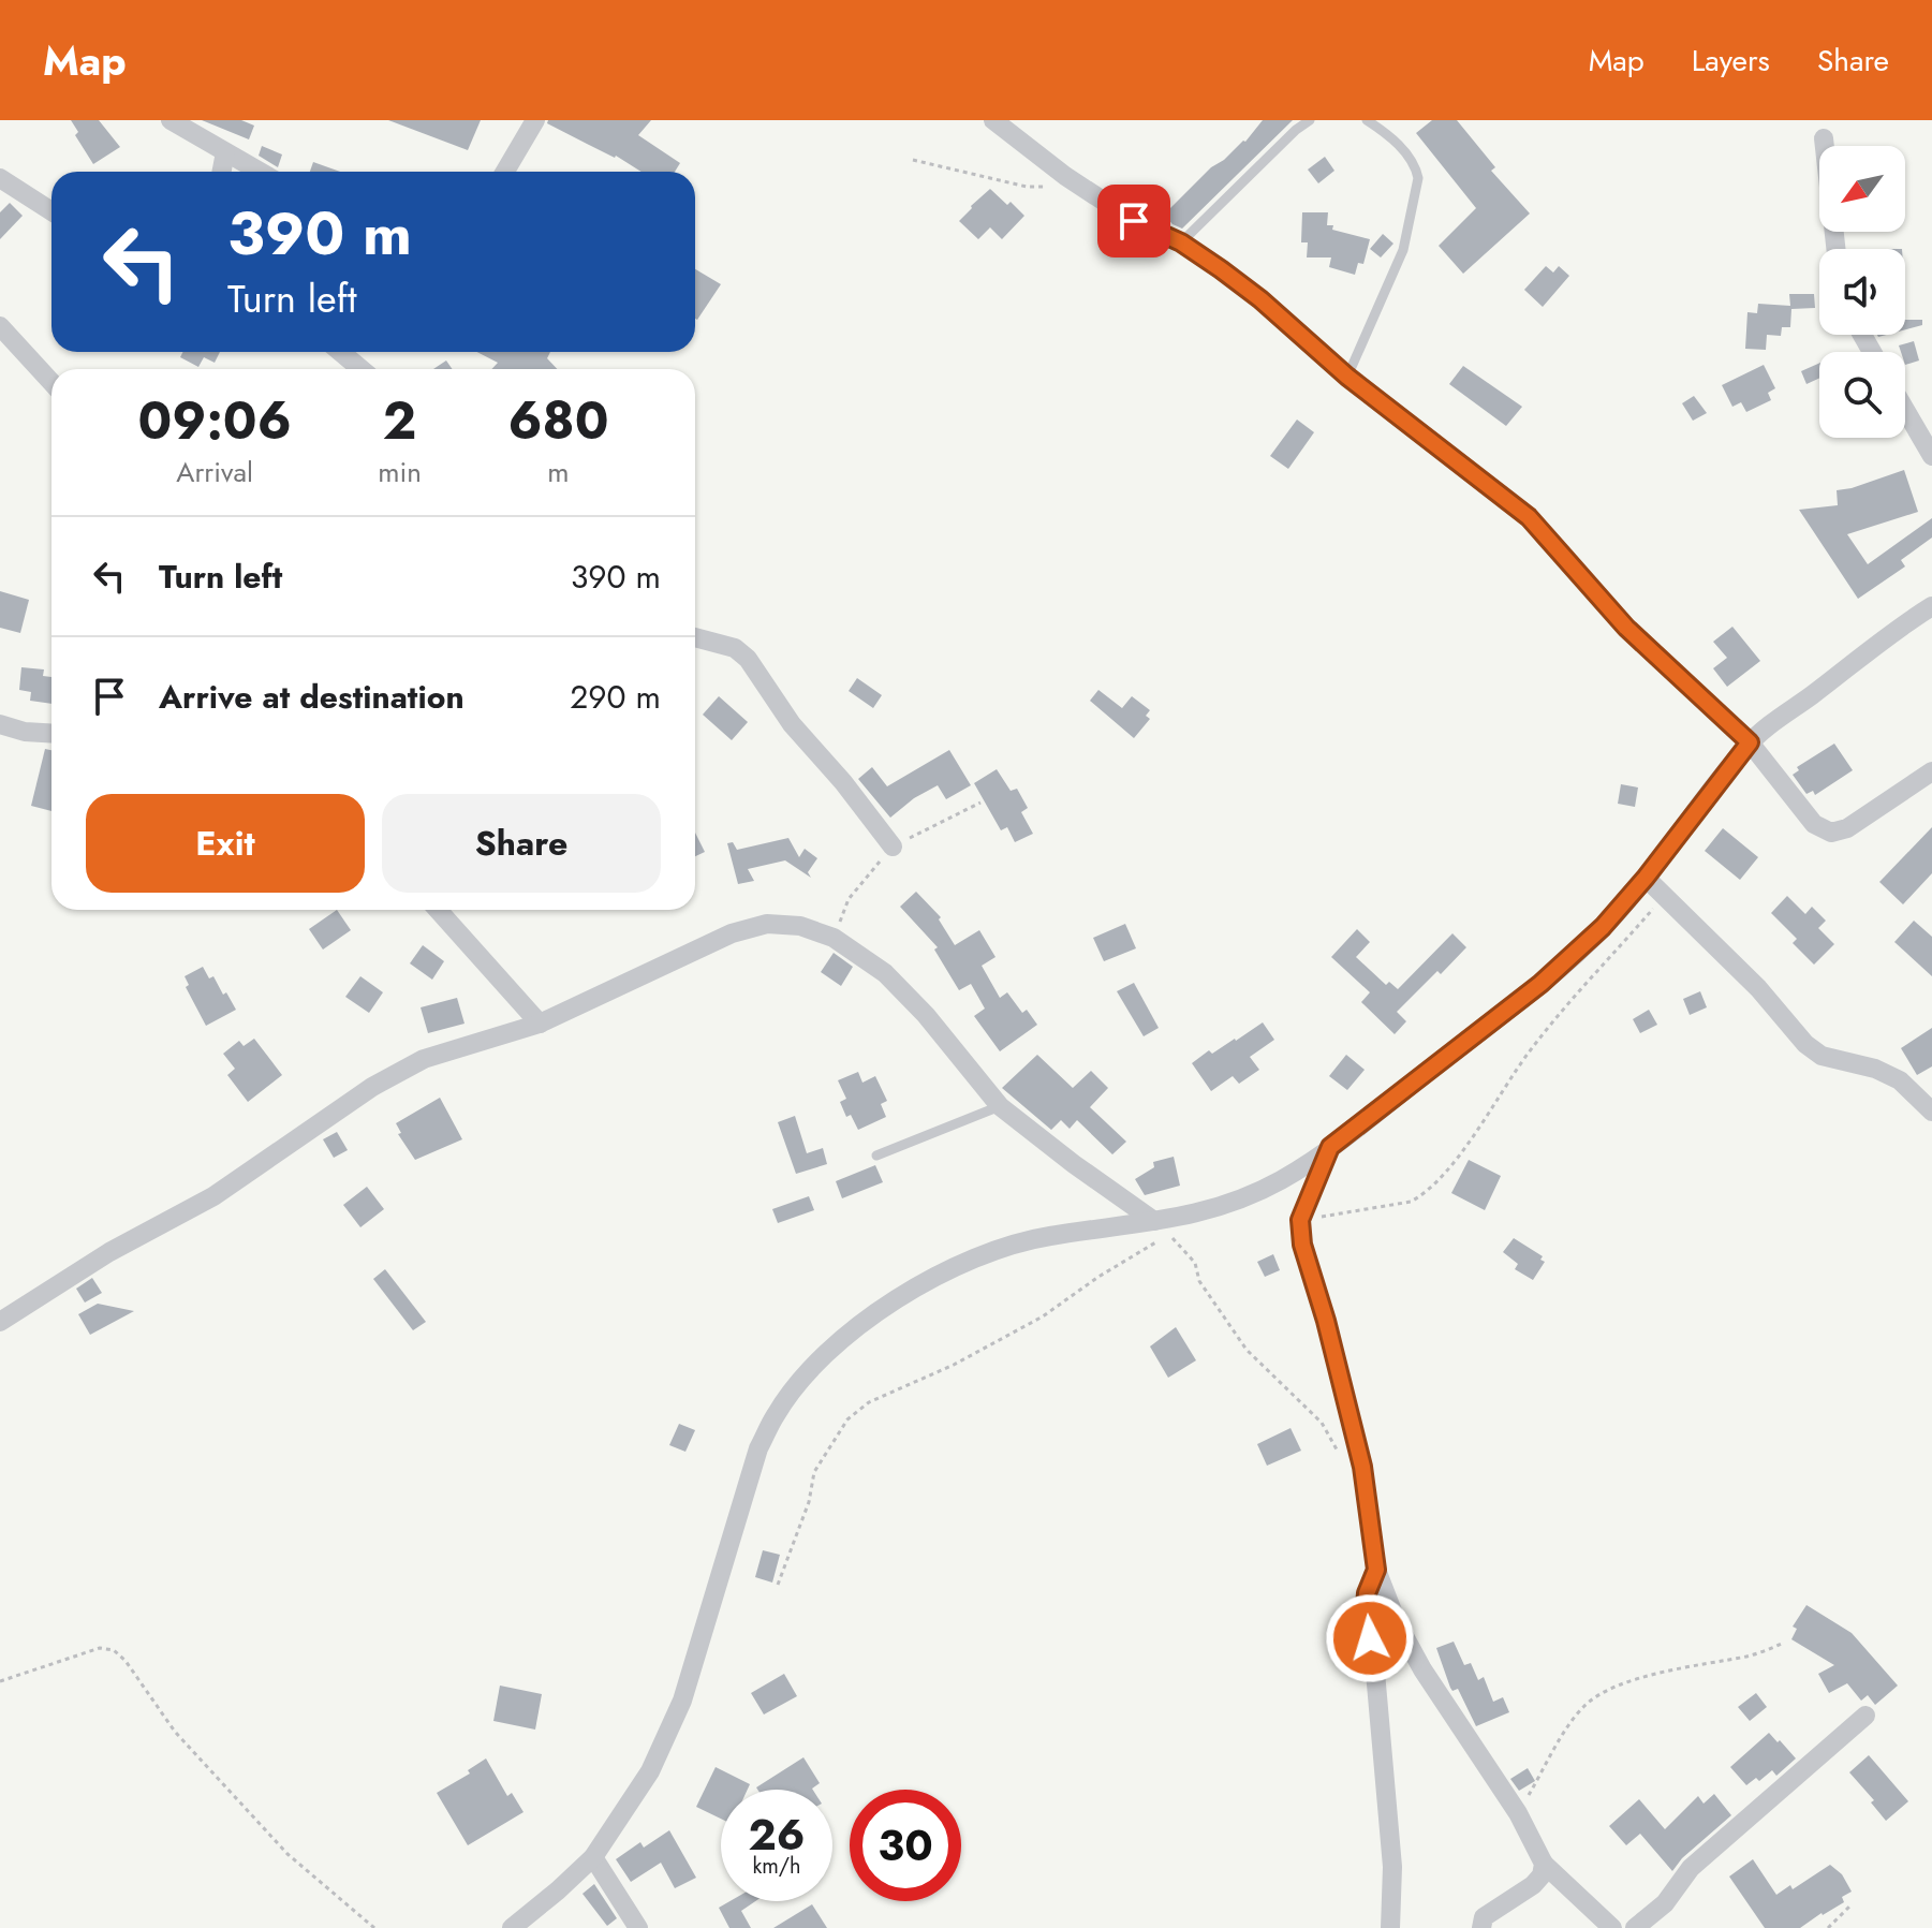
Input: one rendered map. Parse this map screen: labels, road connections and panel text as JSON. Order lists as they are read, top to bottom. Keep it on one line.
{"north":"bottom left","page":{"header":"Map","nav":["Map","Layers","Share"],"turn":["390 m","Turn left"],"eta":["09:06","Arrival","2","min","680","m"],"list":[{"name":"Turn left","value":"390 m"},{"name":"Arrive at destination","value":"290 m"}],"buttons":["Exit","Share"],"speed":"26 km/h","limit":"30"}}
